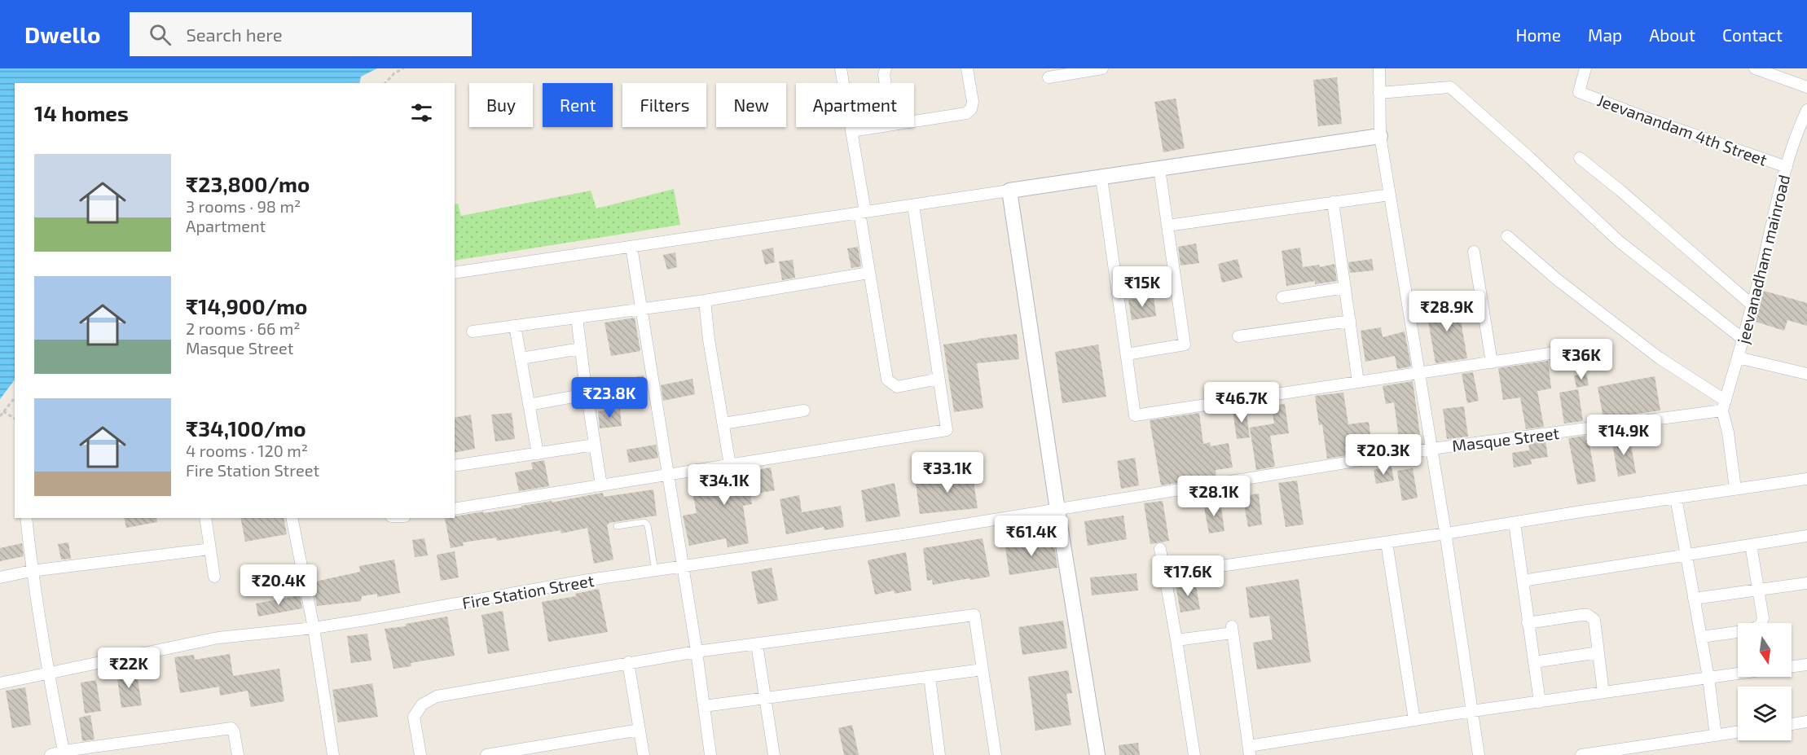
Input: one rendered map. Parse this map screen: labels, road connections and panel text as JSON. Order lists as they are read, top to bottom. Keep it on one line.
{"streets":{"street":["Jeevanandam 4th Street","jeevanadham mainroad","Masque Street","Fire Station Street"]},"crossings":[["Jeevanandam 4th Street","jeevanadham mainroad"],["jeevanadham mainroad","Masque Street"],["Masque Street","Fire Station Street"]],"north":"bottom","page":{"header":"Dwello","search":"Search here","nav":["Home","Map","About","Contact"],"chip":["Buy","Rent","Filters","New","Apartment"],"heading":"14 homes","list":[{"name":"₹23,800/mo","note":"3 rooms · 98 m² · Apartment"},{"name":"₹14,900/mo","note":"2 rooms · 66 m² · Masque Street"},{"name":"₹34,100/mo","note":"4 rooms · 120 m² · Fire Station Street"}],"price":["₹15K","₹28.9K","₹36K","₹23.8K","₹46.7K","₹14.9K","₹20.3K","₹33.1K","₹34.1K","₹28.1K","₹61.4K","₹17.6K","₹20.4K","₹22K"]}}
